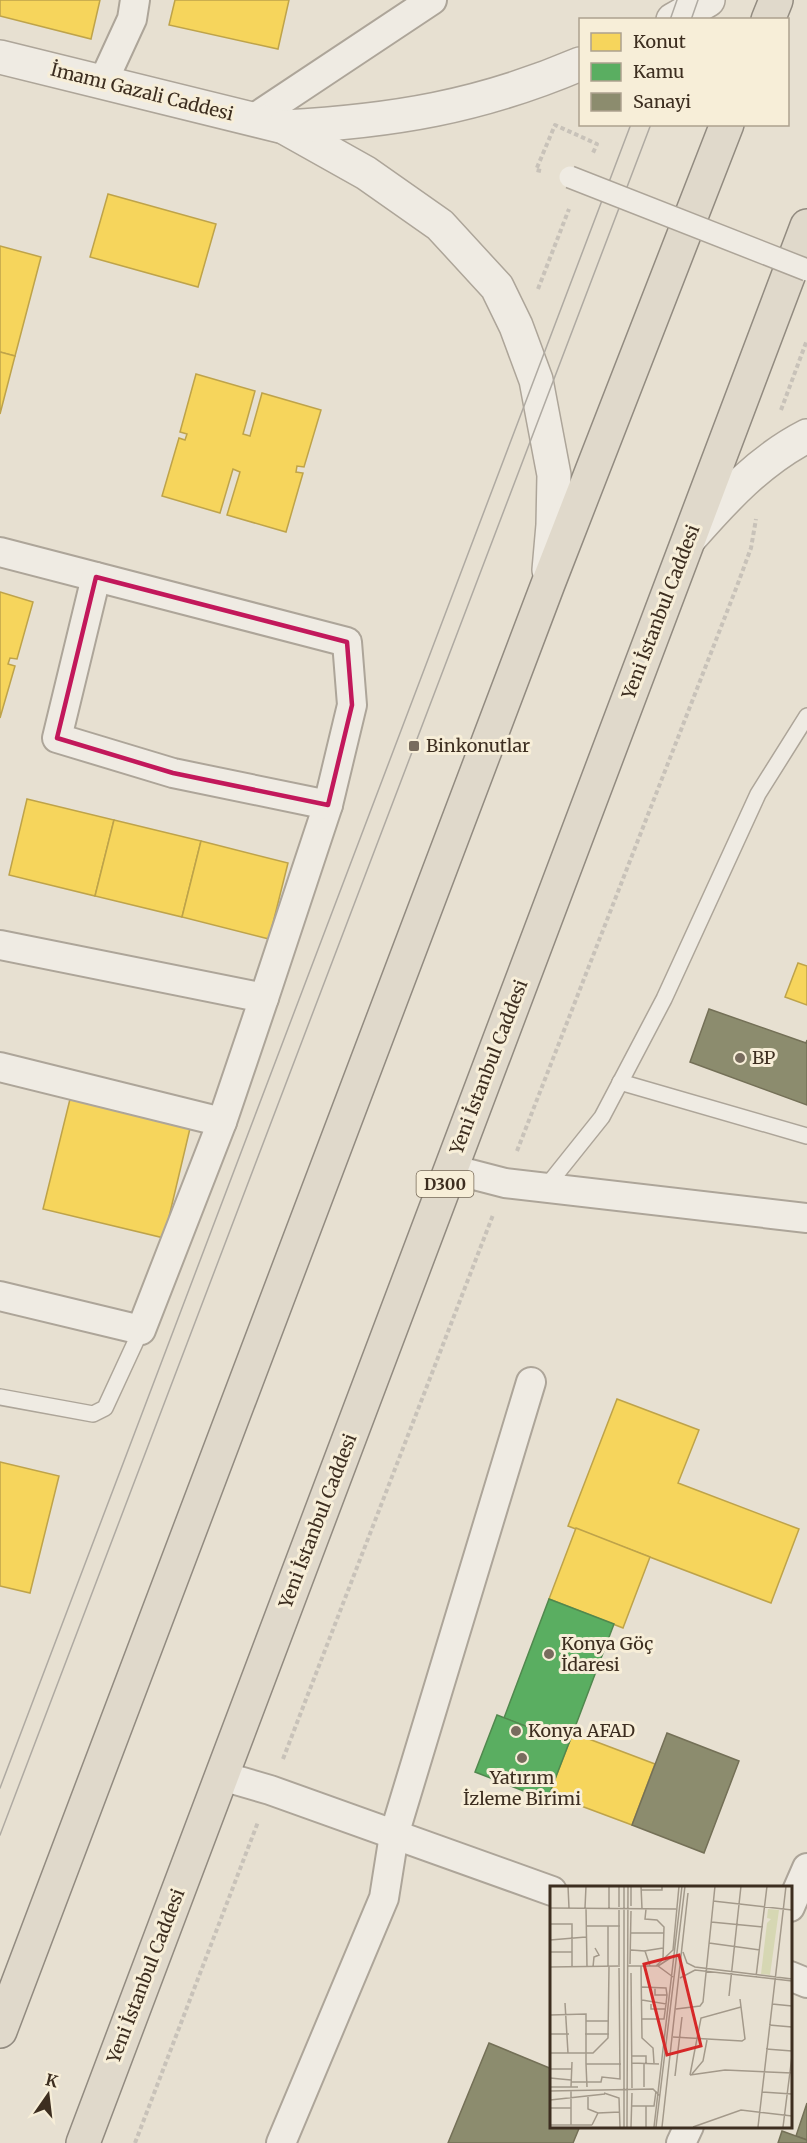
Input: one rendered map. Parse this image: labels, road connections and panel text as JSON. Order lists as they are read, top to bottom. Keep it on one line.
{"streets":{"highway":["Yeni İstanbul Caddesi","D300"],"street":["İmamı Gazali Caddesi"]},"places":{"transit":["Binkonutlar"],"other":["BP","Konya Göç İdaresi","Konya AFAD","Yatırım İzleme Birimi"]},"legend":["Konut","Kamu","Sanayi"],"north":"top"}
